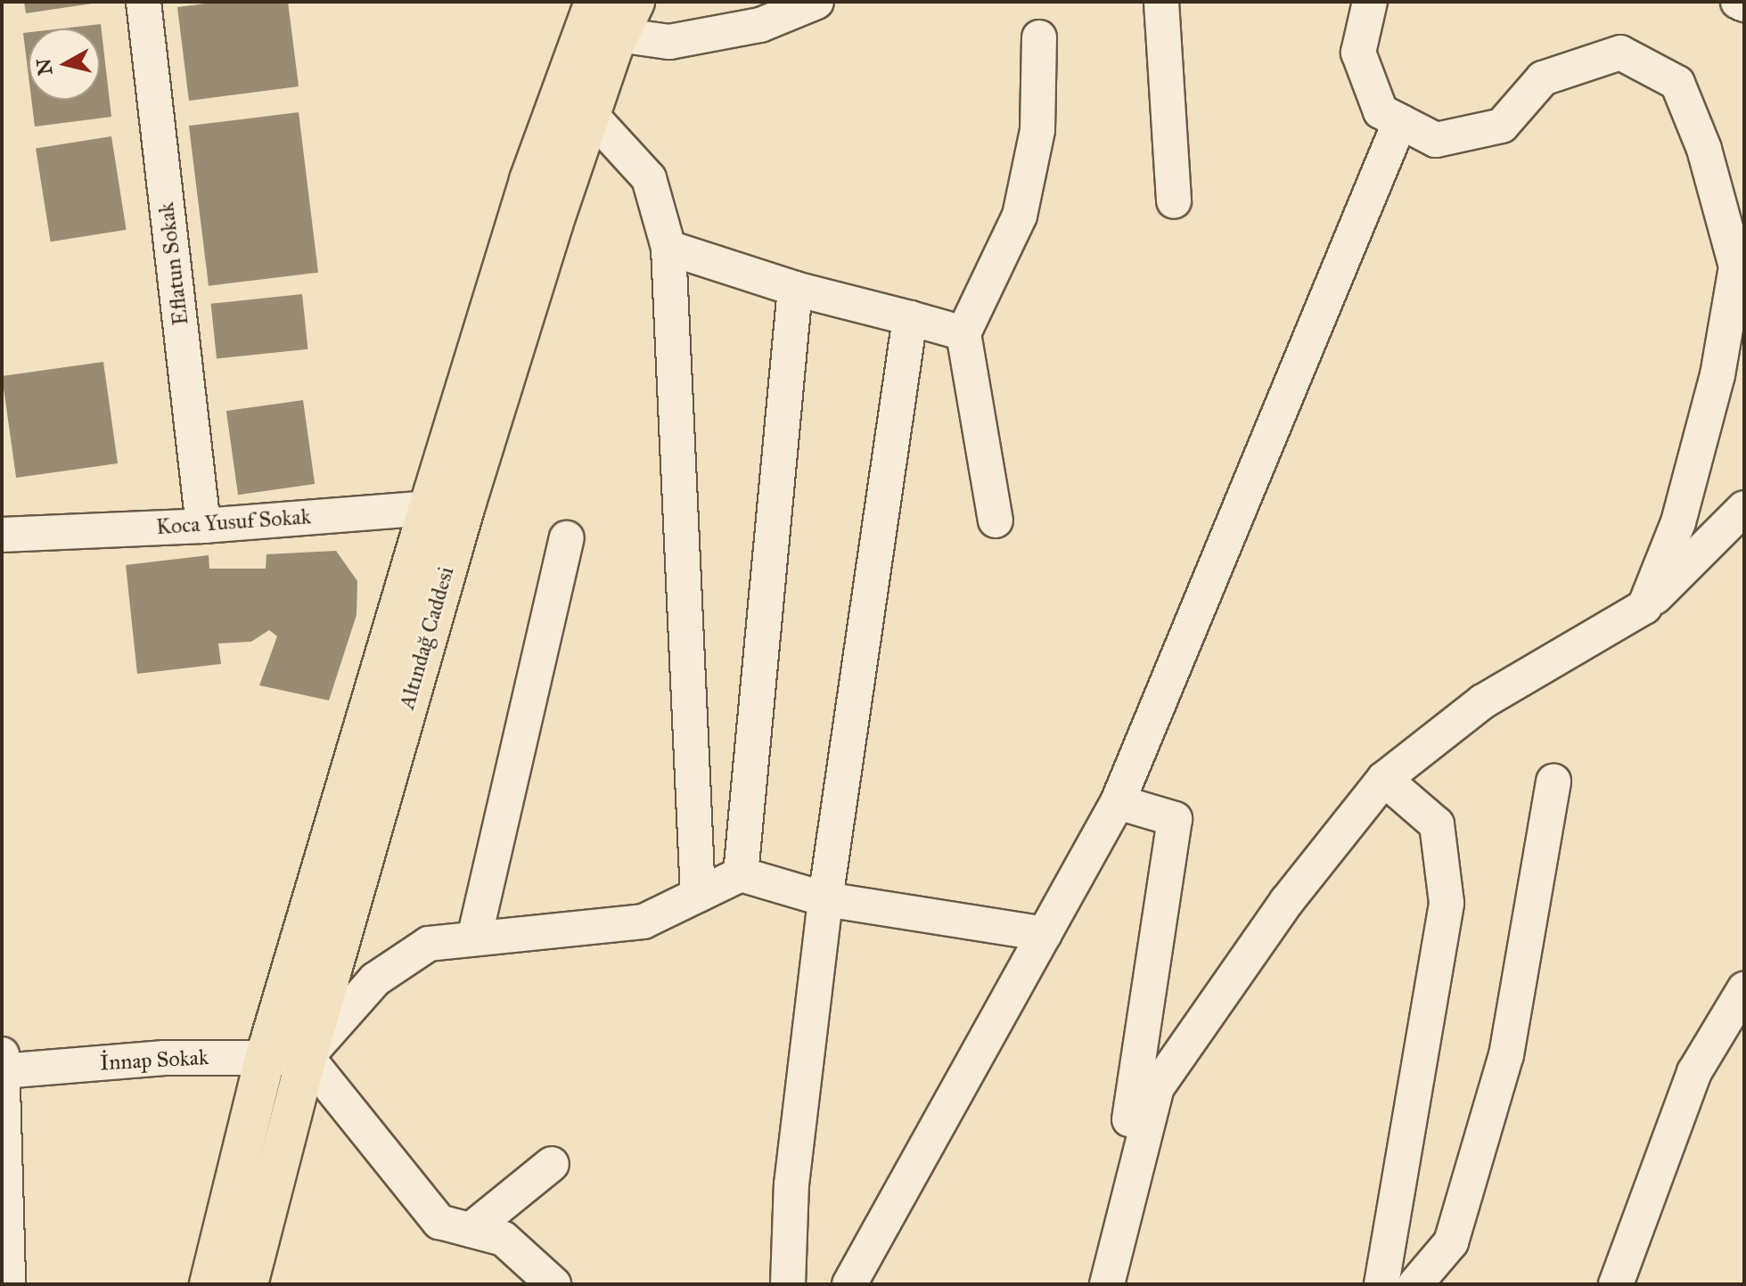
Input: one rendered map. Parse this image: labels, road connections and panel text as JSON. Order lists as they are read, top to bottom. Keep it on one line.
{"streets":{"main road":["Altındağ Caddesi"],"street":["Eflatun Sokak","Koca Yusuf Sokak","İnnap Sokak"]},"crossings":[["Eflatun Sokak","Koca Yusuf Sokak"],["Koca Yusuf Sokak","Altındağ Caddesi"],["Altındağ Caddesi","İnnap Sokak"]],"north":"left"}
